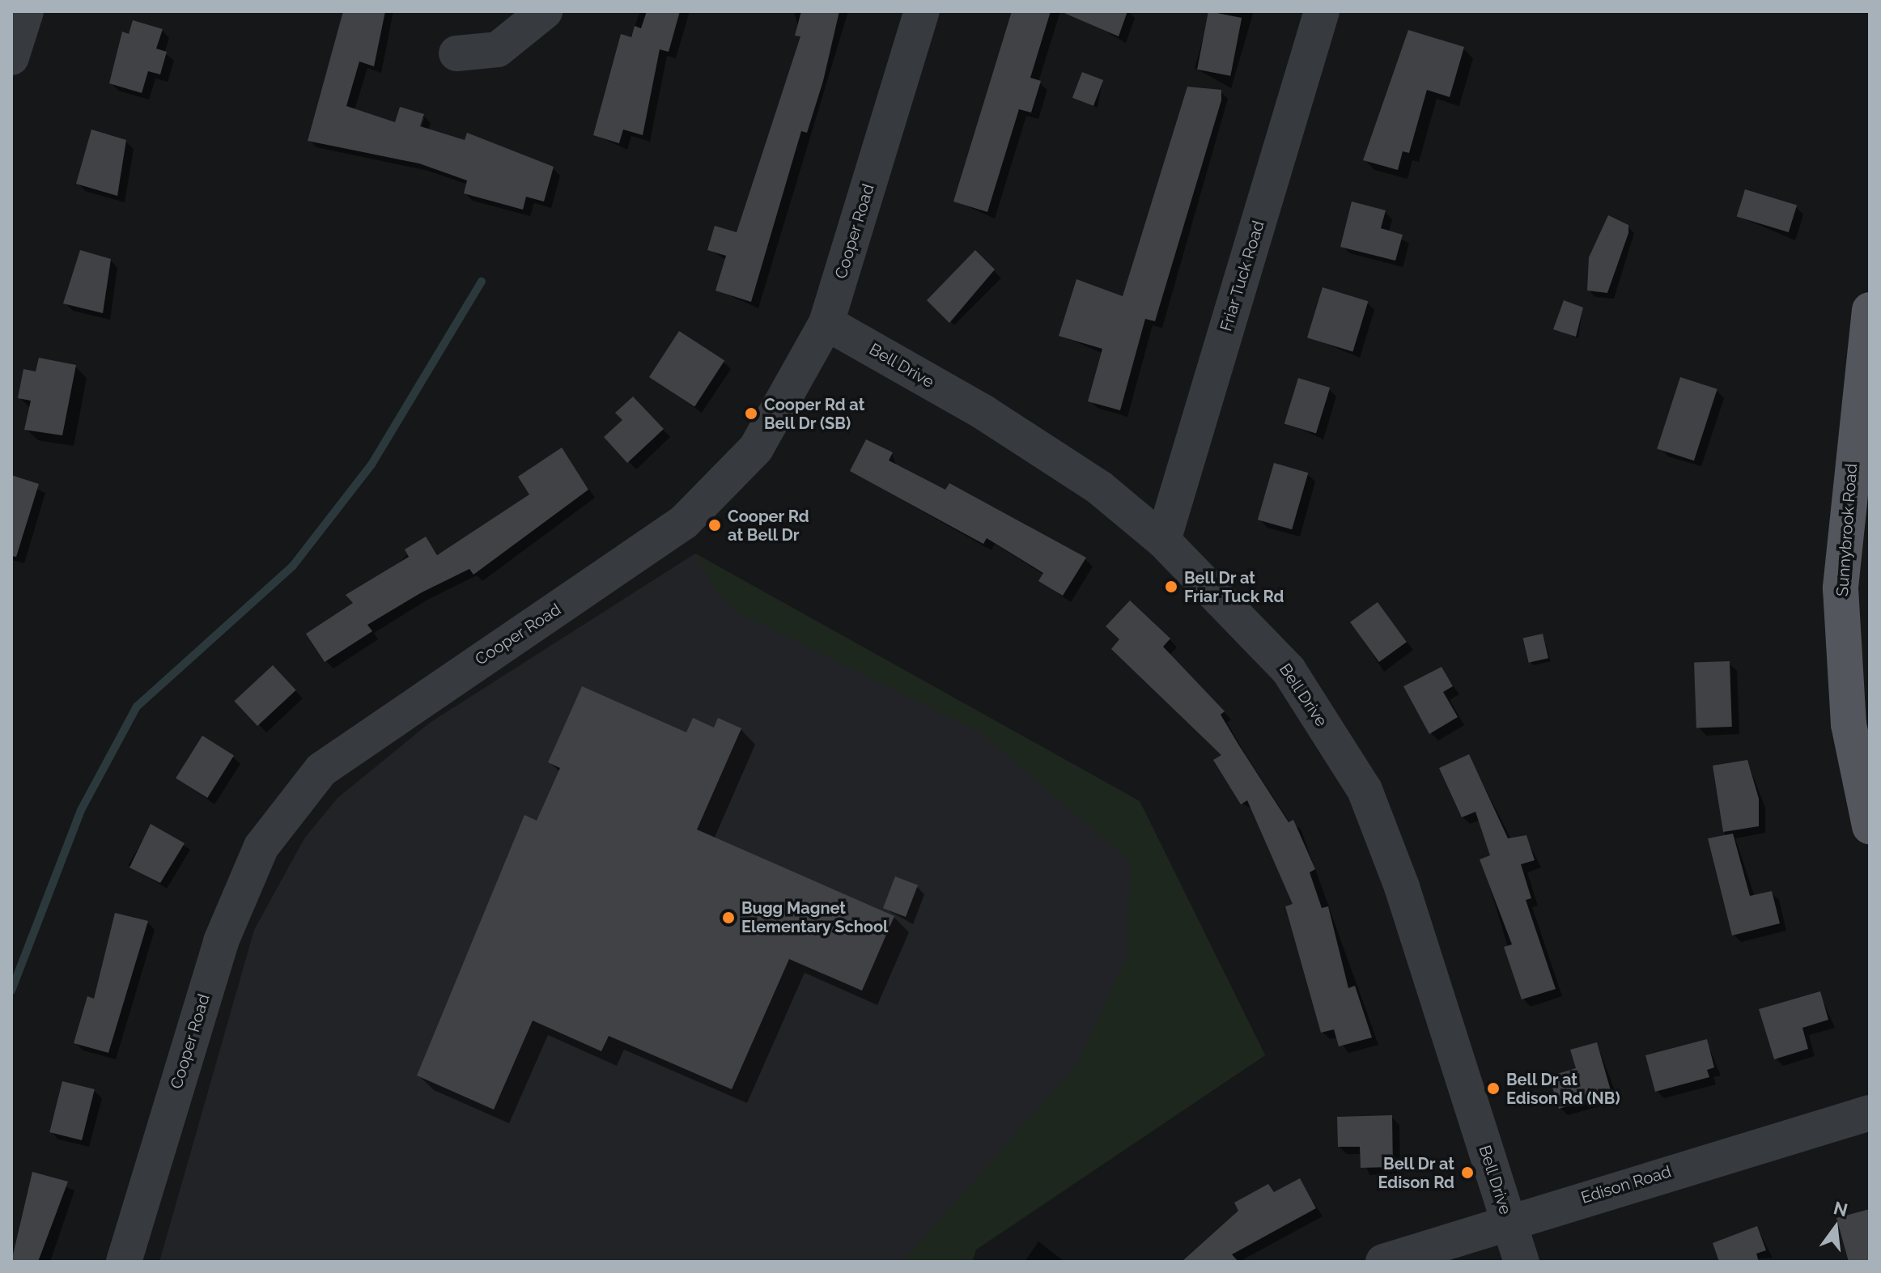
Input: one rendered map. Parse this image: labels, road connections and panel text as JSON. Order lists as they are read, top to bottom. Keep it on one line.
{"streets":{"main road":["Sunnybrook Road"],"street":["Cooper Road","Friar Tuck Road","Bell Drive","Edison Road"]},"crossings":[["Cooper Road","Bell Drive"],["Friar Tuck Road","Bell Drive"],["Bell Drive","Edison Road"]],"places":["Cooper Rd at Bell Dr (SB)","Cooper Rd at Bell Dr","Bell Dr at Friar Tuck Rd","Bugg Magnet Elementary School","Bell Dr at Edison Rd (NB)","Bell Dr at Edison Rd"],"north":"top"}
